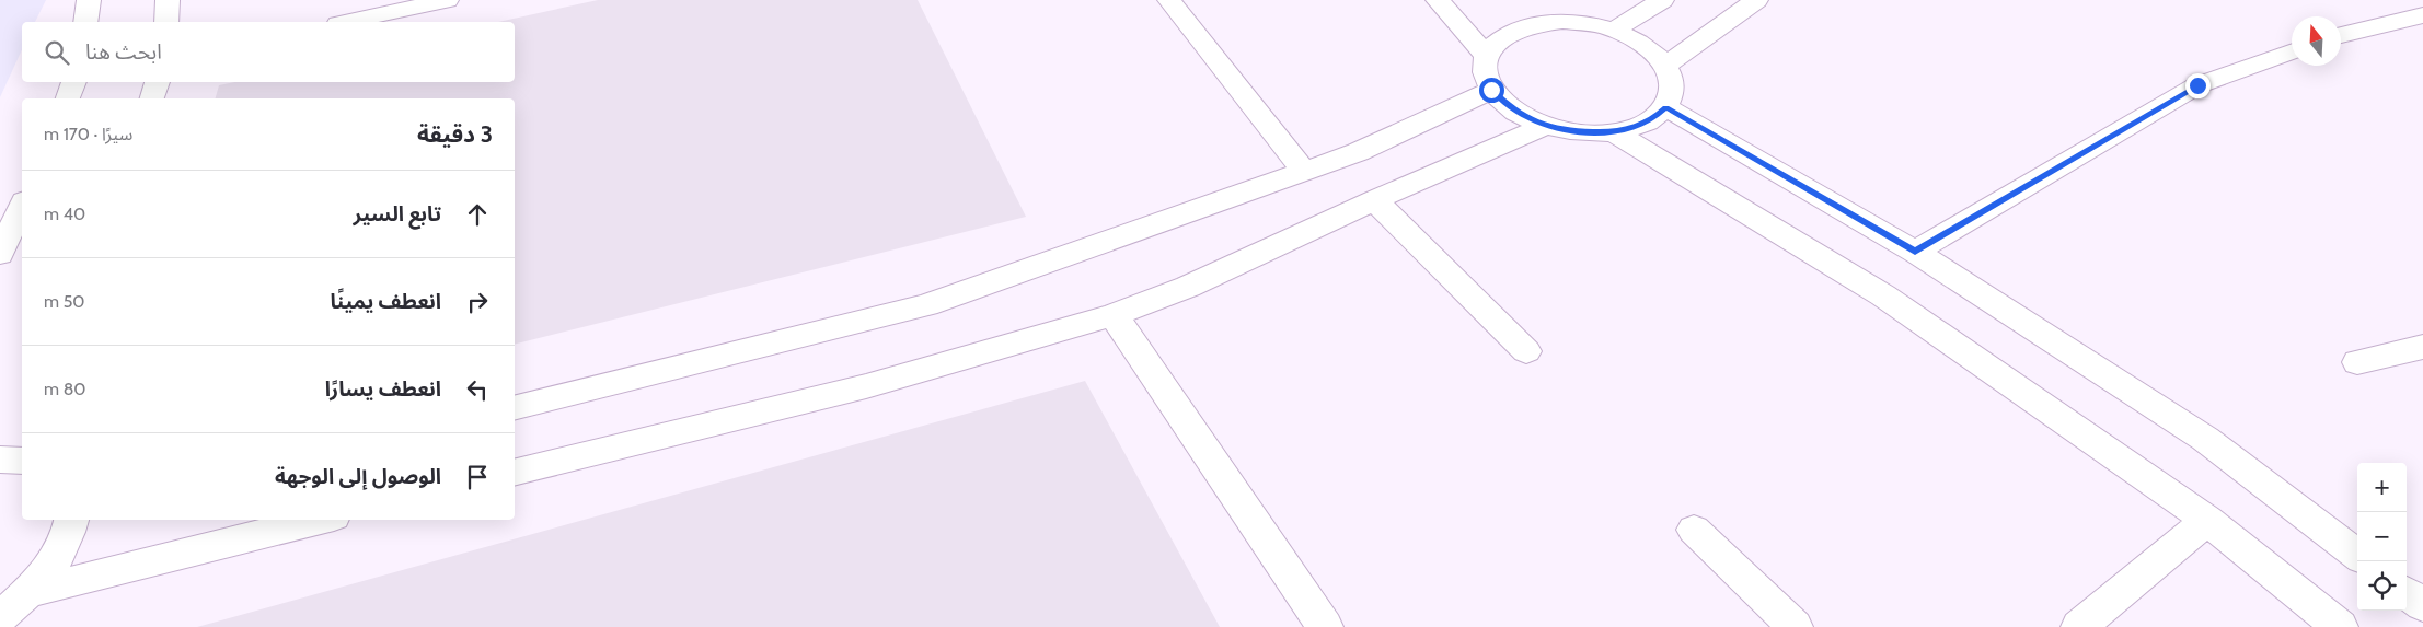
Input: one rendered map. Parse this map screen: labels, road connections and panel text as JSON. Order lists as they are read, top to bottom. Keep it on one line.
{"north":"top","page":{"search":"ابحث هنا","heading":["3 دقيقة","سيرًا · 170 m"],"list":[["تابع السير","40 m"],["انعطف يمينًا","50 m"],["انعطف يسارًا","80 m"],"الوصول إلى الوجهة"],"map_buttons":["+","−"]}}
